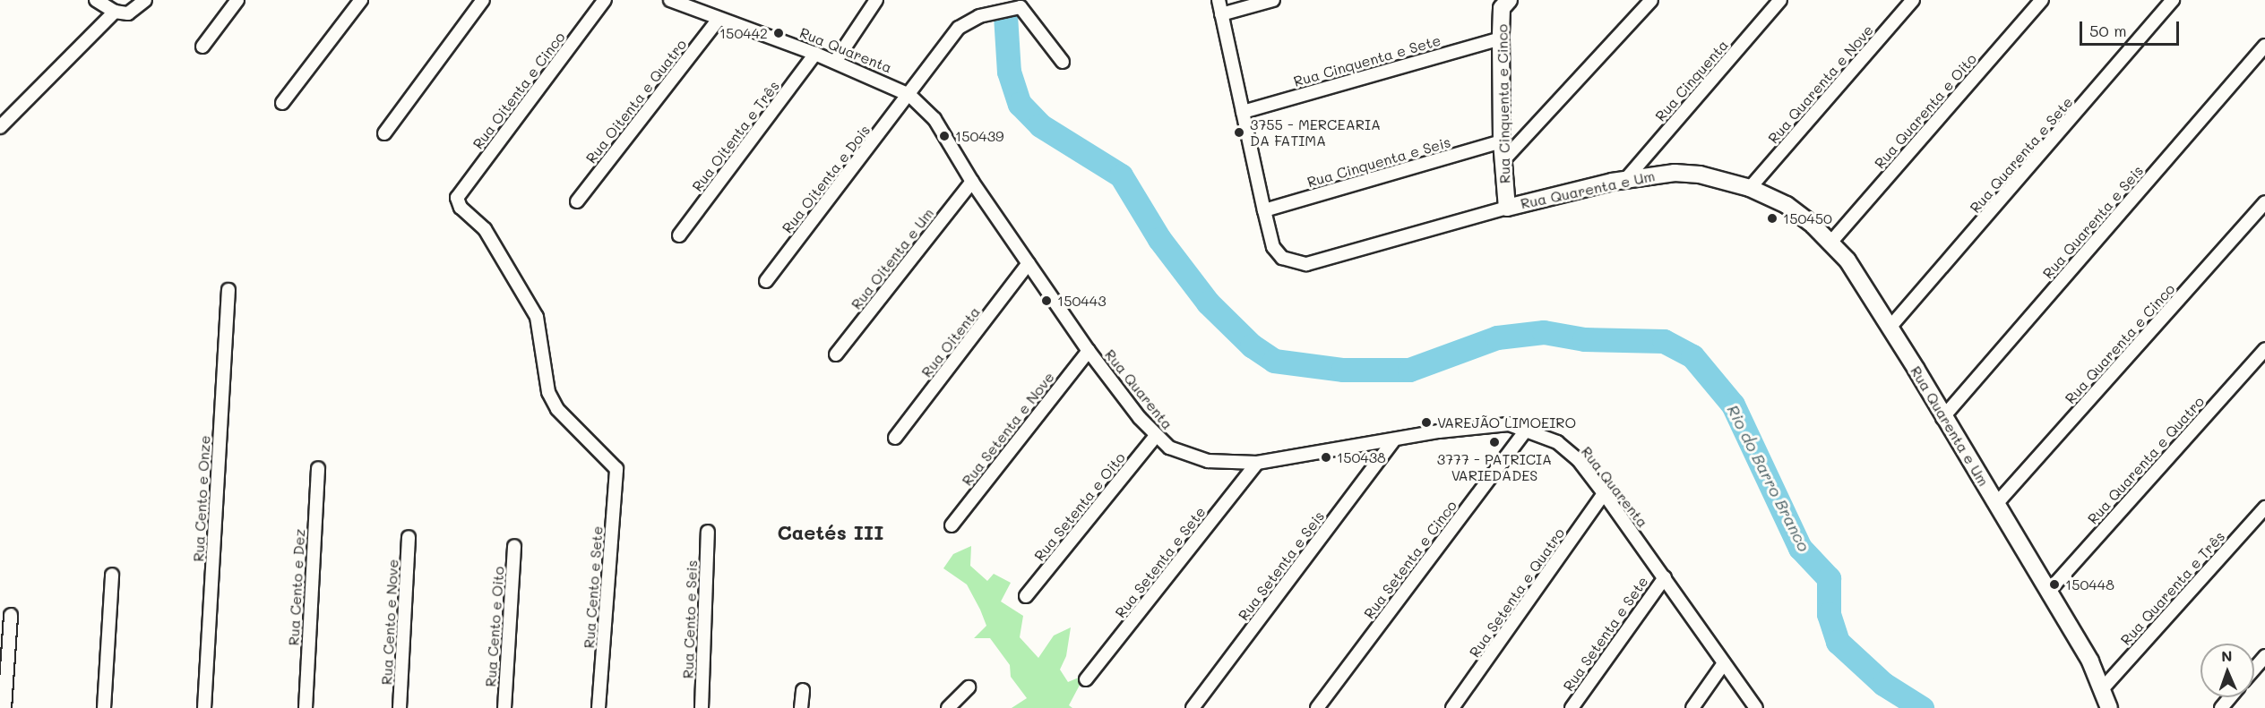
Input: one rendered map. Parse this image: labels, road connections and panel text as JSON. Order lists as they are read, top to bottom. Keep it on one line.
{"streets":{"street":["Rua Quarenta","Rua Cinquenta e Sete","Rua Cinquenta","Rua Quarenta e Nove","Rua Oitenta e Cinco","Rua Oitenta e Quatro","Rua Cinquenta e Cinco","Rua Quarenta e Oito","Rua Oitenta e Três","Rua Quarenta e Sete","Rua Cinquenta e Seis","Rua Oitenta e Dois","Rua Quarenta e Um","Rua Quarenta e Seis","Rua Oitenta e Um","Rua Oitenta","Rua Quarenta e Cinco","Rua Setenta e Nove","Rua Quarenta e Quatro","Rua Cento e Onze","Rua Setenta e Oito","Rua Setenta e Cinco","Rua Setenta e Sete","Rua Setenta e Seis","Rua Cento e Dez","Rua Cento e Sete","Rua Quarenta e Três","Rua Setenta e Quatro","Rua Cento e Seis","Rua Cento e Nove","Rua Cento e Oito"]},"crossings":[["Rua Quarenta","Rua Oitenta e Quatro"],["Rua Quarenta","Rua Oitenta e Três"],["Rua Quarenta","Rua Oitenta e Dois"],["Rua Quarenta","Rua Oitenta e Um"],["Rua Quarenta","Rua Oitenta"],["Rua Quarenta","Rua Setenta e Nove"],["Rua Quarenta","Rua Setenta e Oito"],["Rua Quarenta","Rua Setenta e Cinco"],["Rua Quarenta","Rua Setenta e Sete"],["Rua Quarenta","Rua Setenta e Seis"],["Rua Quarenta","Rua Setenta e Quatro"],["Rua Cinquenta e Sete","Rua Cinquenta e Cinco"],["Rua Cinquenta e Sete","Rua Quarenta e Um"],["Rua Cinquenta","Rua Quarenta e Um"],["Rua Quarenta e Nove","Rua Quarenta e Um"],["Rua Oitenta e Cinco","Rua Cento e Sete"],["Rua Cinquenta e Cinco","Rua Cinquenta e Seis"],["Rua Cinquenta e Cinco","Rua Quarenta e Um"],["Rua Quarenta e Oito","Rua Quarenta e Um"],["Rua Quarenta e Sete","Rua Quarenta e Um"],["Rua Cinquenta e Seis","Rua Quarenta e Um"],["Rua Quarenta e Um","Rua Quarenta e Seis"],["Rua Quarenta e Um","Rua Quarenta e Cinco"],["Rua Quarenta e Um","Rua Quarenta e Quatro"],["Rua Quarenta e Um","Rua Quarenta e Três"]],"districts":["Caetés III"],"water":["Rio do Barro Branco"],"places":["150442","3755 - MERCEARIA DA FATIMA","150439","150450","150443","VAREJÃO LIMOEIRO","3777 - PATRICIA VARIEDADES","150438","150448"],"scale_bar":"50 m","north":"top"}
